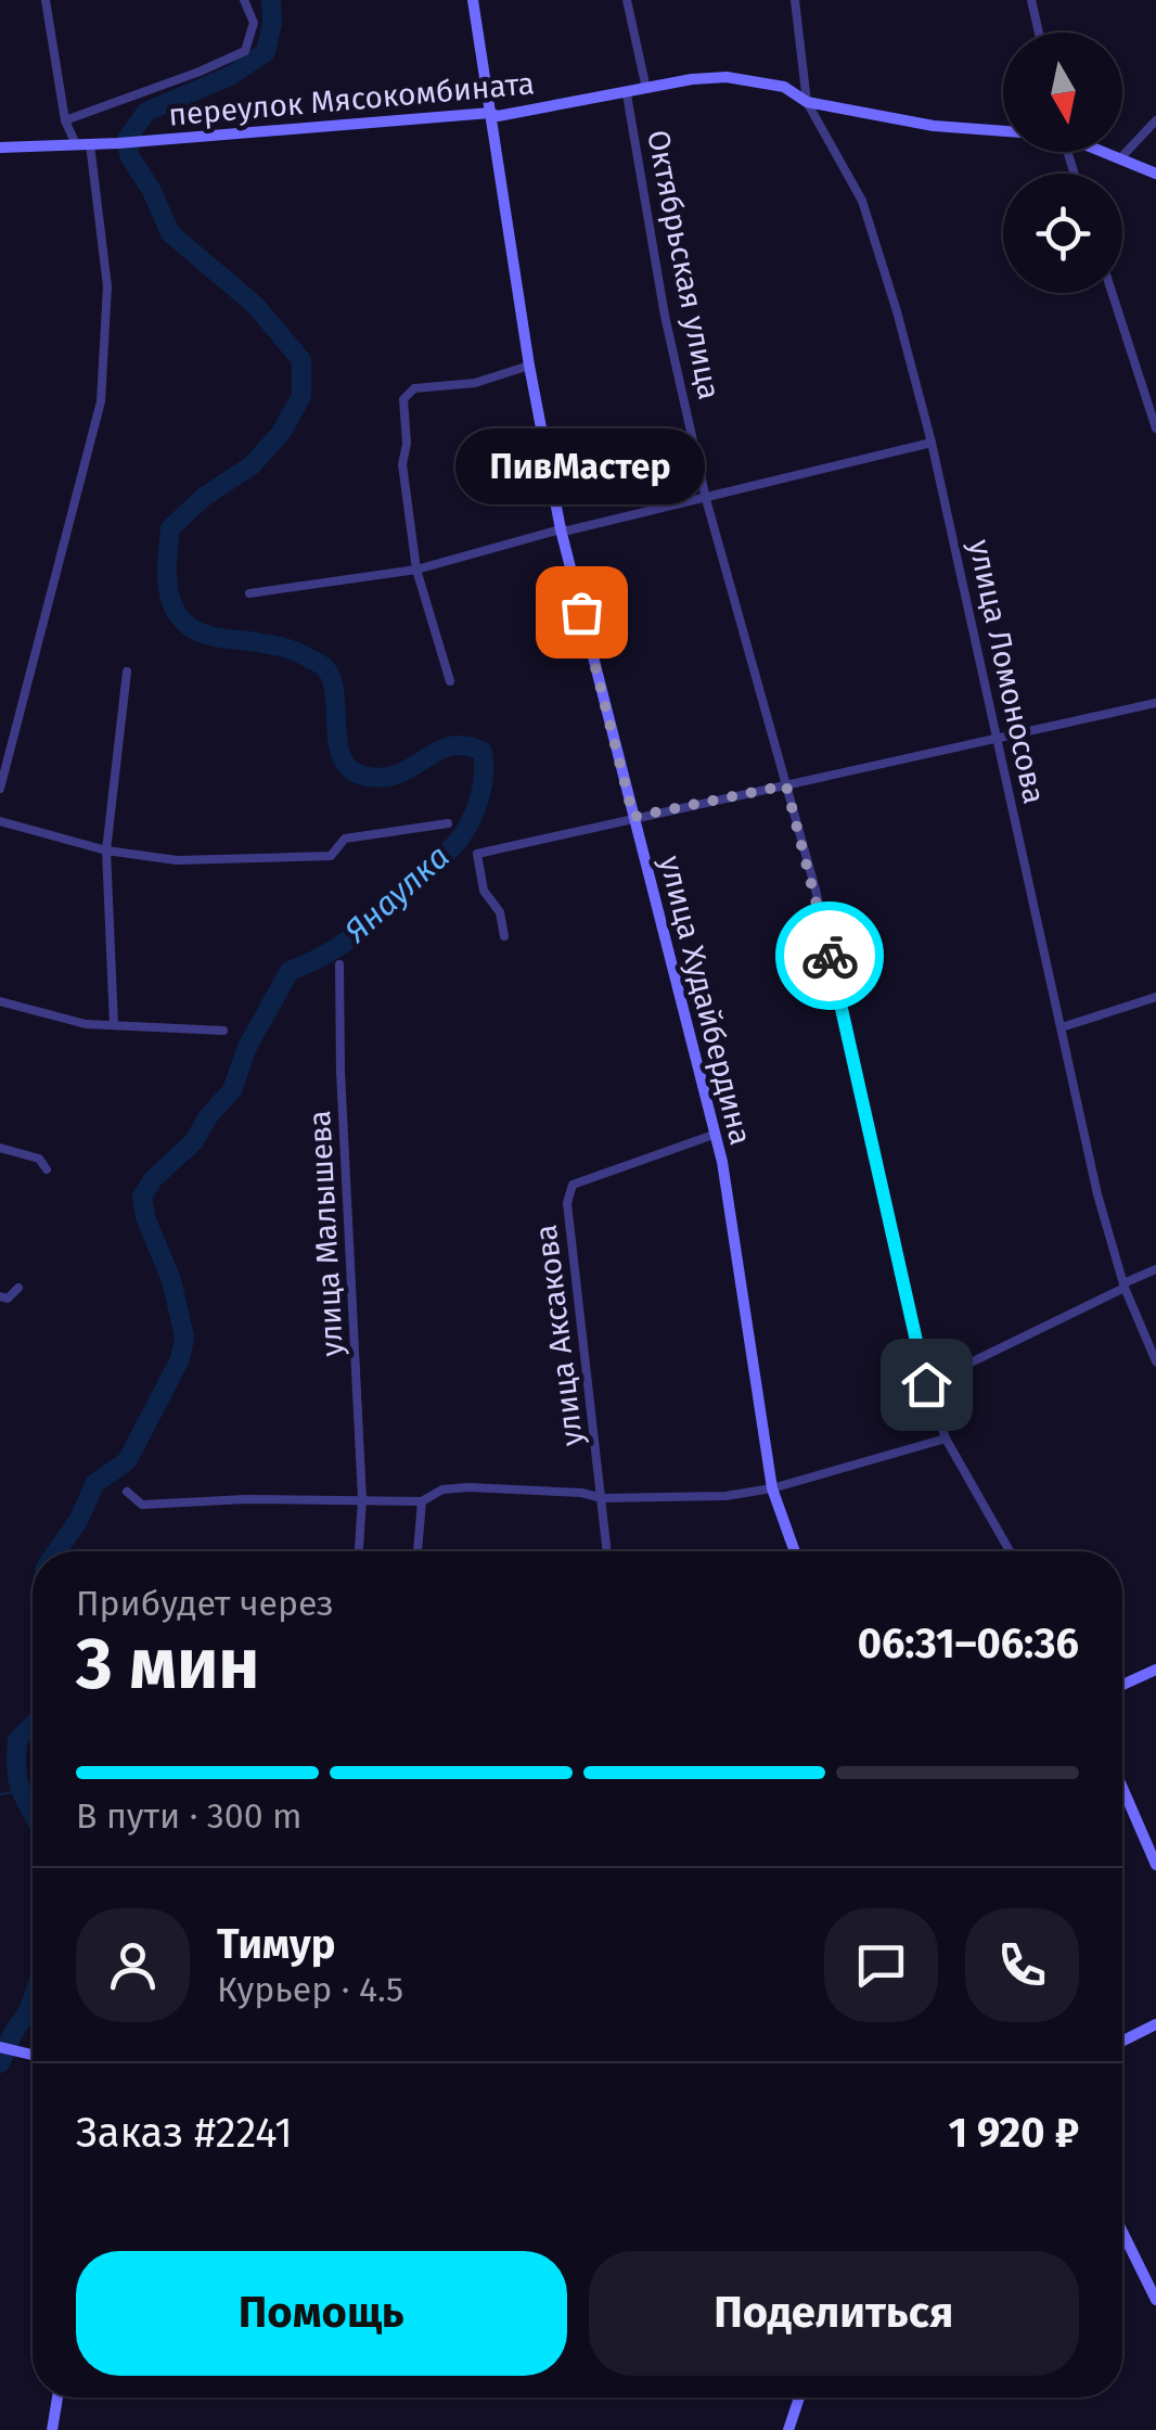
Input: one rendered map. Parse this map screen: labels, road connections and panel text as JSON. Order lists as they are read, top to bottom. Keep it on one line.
{"streets":{"street":["переулок Мясокомбината","Октябрьская улица","улица Ломоносова","улица Худайбердина","улица Малышева","улица Аксакова"]},"crossings":[["переулок Мясокомбината","Октябрьская улица"],["переулок Мясокомбината","улица Ломоносова"],["переулок Мясокомбината","улица Худайбердина"],["улица Худайбердина","улица Аксакова"]],"water":["Янаулка"],"places":["ПивМастер"],"north":"bottom","page":{"bubble":"ПивМастер","heading":["3 мин","Прибудет через","06:31–06:36"],"panel":["Тимур","Курьер · 4.5","Заказ #2241","1 920 ₽"],"bar":"В пути · 300 m","buttons":["Помощь","Поделиться"]}}
